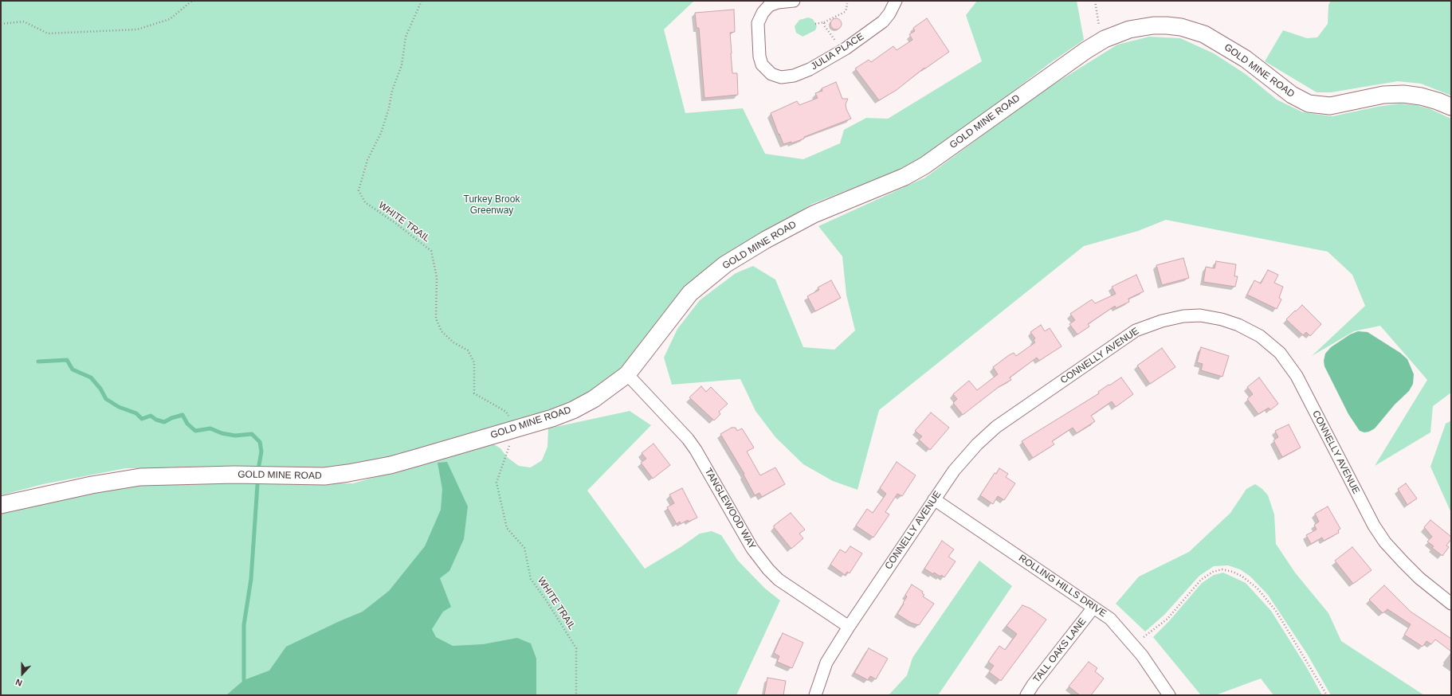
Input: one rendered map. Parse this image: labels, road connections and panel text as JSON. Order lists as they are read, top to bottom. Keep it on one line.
{"streets":{"street":["JULIA PLACE","GOLD MINE ROAD","CONNELLY AVENUE","TANGLEWOOD WAY","ROLLING HILLS DRIVE","TALL OAKS LANE"],"path":["WHITE TRAIL"]},"crossings":[["GOLD MINE ROAD","WHITE TRAIL"],["GOLD MINE ROAD","TANGLEWOOD WAY"],["CONNELLY AVENUE","TANGLEWOOD WAY"],["CONNELLY AVENUE","ROLLING HILLS DRIVE"],["ROLLING HILLS DRIVE","TALL OAKS LANE"]],"parks":["Turkey Brook Greenway"],"north":"bottom"}
